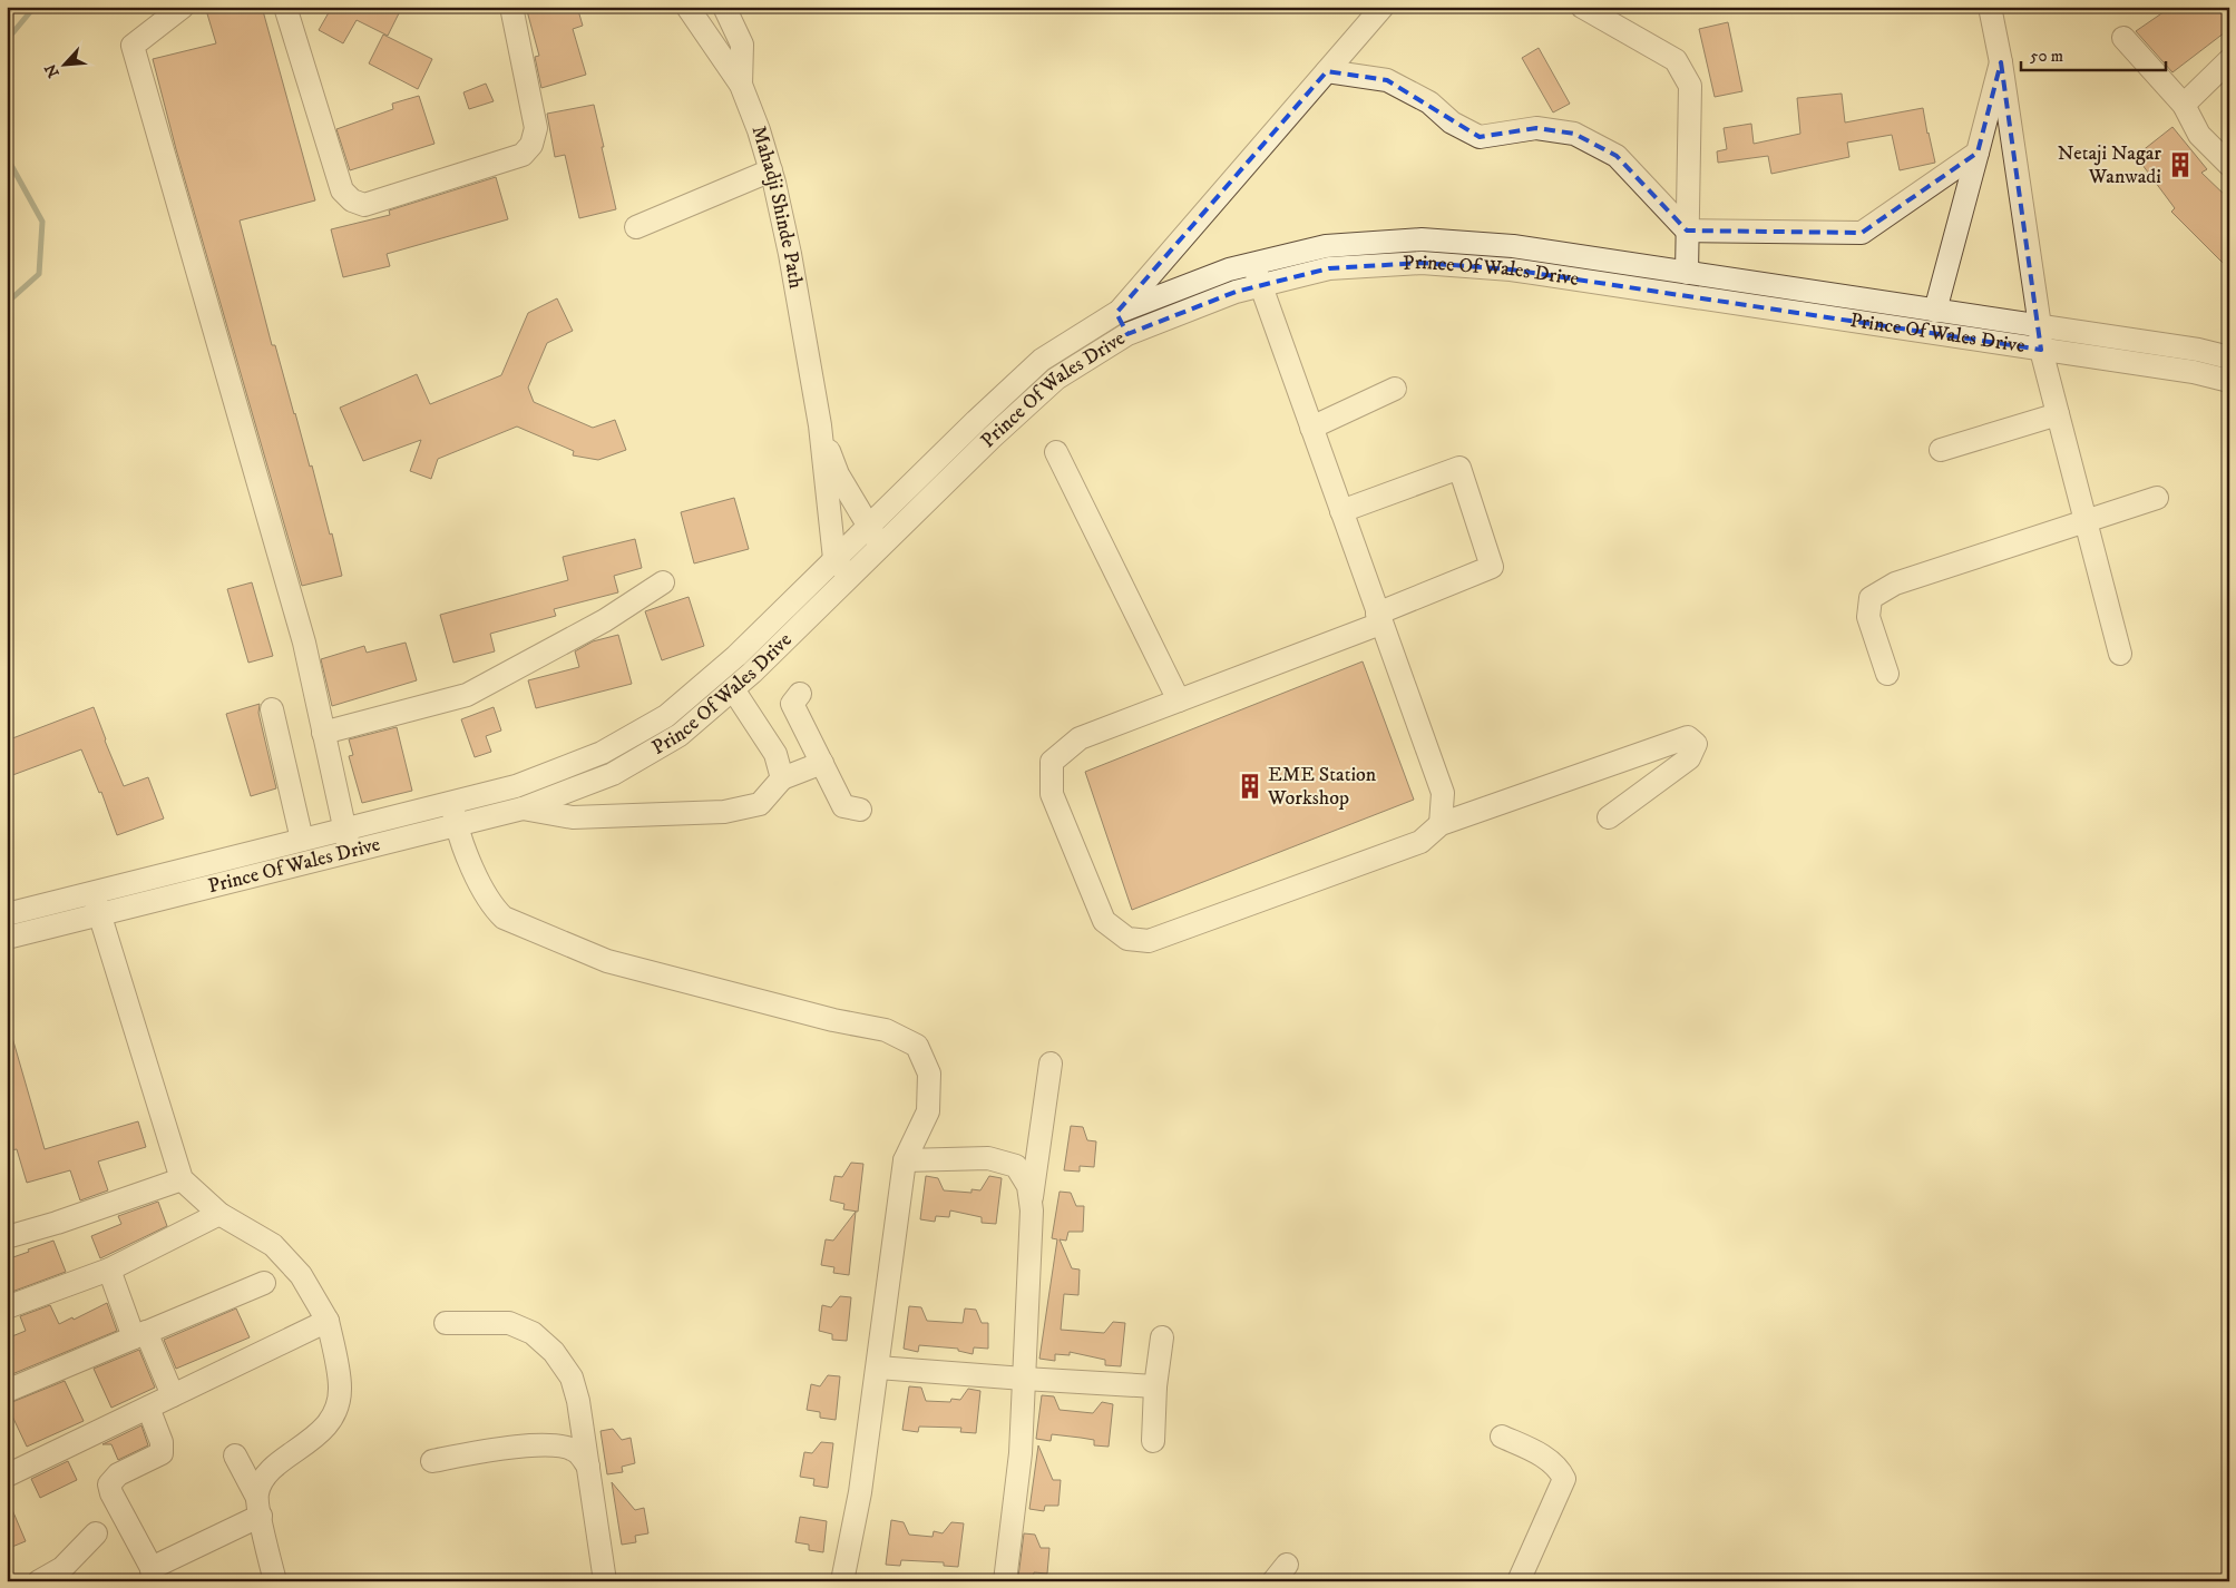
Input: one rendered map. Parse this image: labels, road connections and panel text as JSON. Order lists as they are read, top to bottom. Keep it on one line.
{"streets":{"street":["Mahadji Shinde Path","Prince Of Wales Drive"]},"crossings":[["Mahadji Shinde Path","Prince Of Wales Drive"]],"places":{"building":["Netaji Nagar Wanwadi","EME Station Workshop"]},"scale_bar":"50 m","north":"bottom left"}
